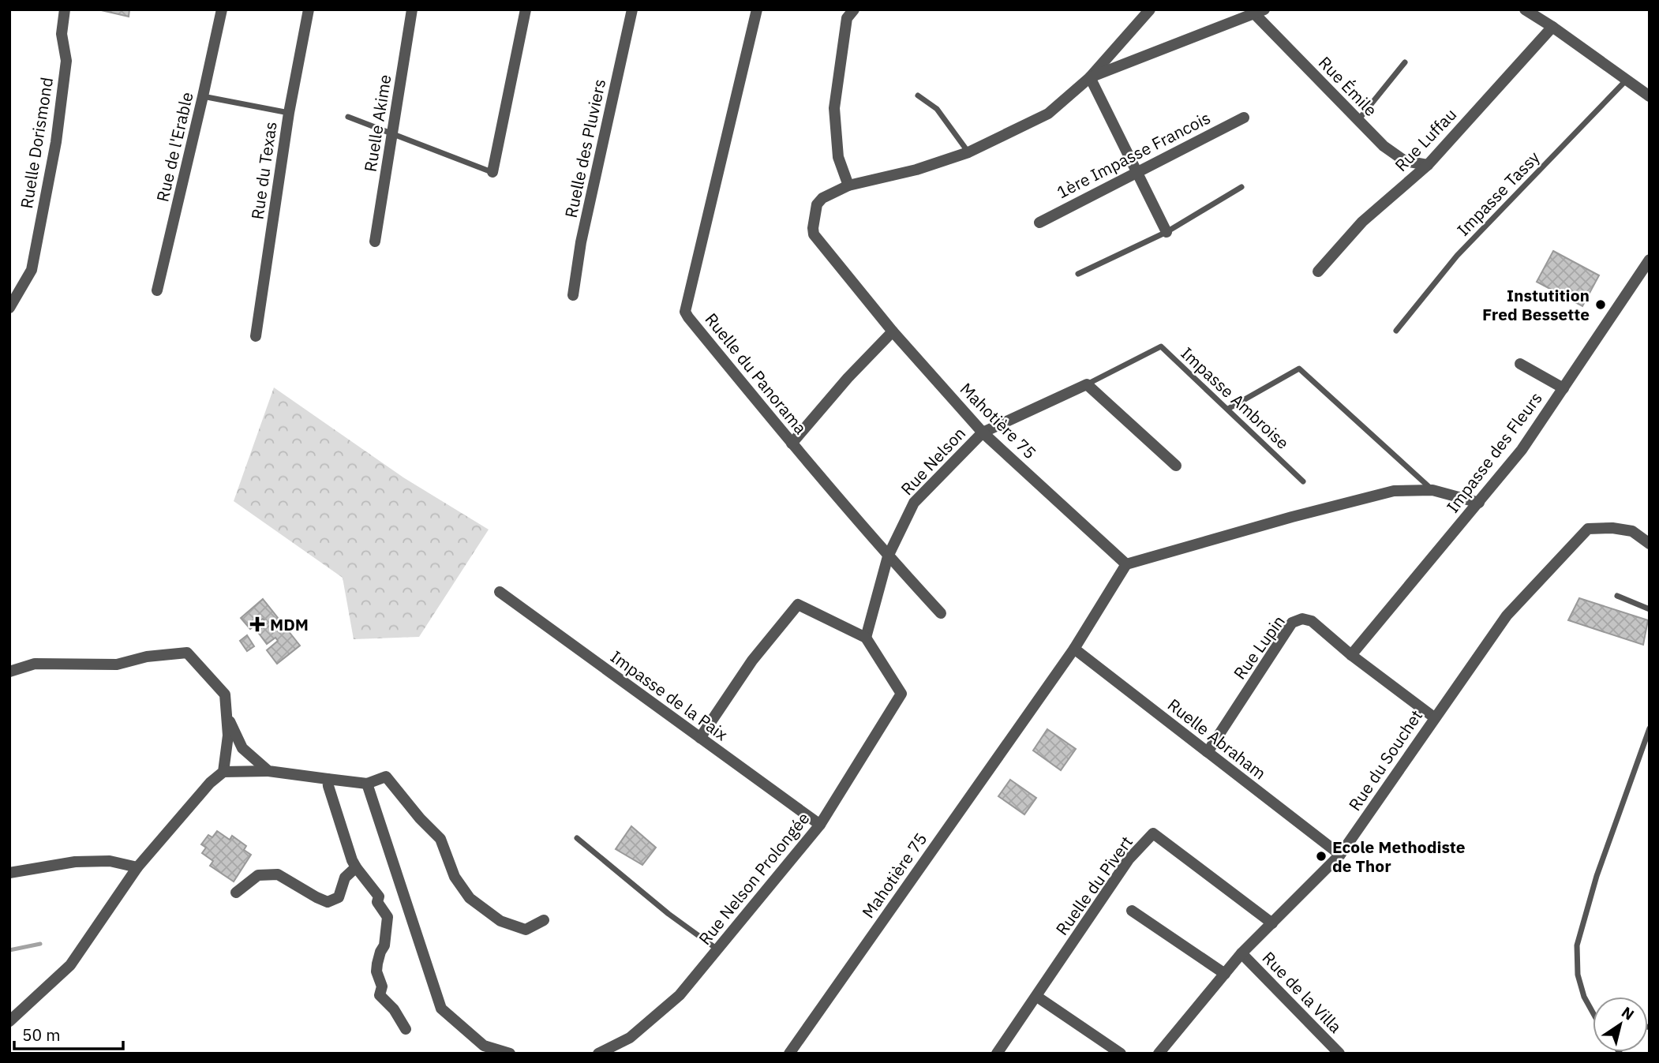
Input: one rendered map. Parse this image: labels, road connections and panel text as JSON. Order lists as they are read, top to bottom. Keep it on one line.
{"streets":{"street":["Rue Émile","Ruelle Akime","Rue Luffau","Ruelle Dorismond","Rue de l'Erable","Ruelle des Pluviers","1ère Impasse Francois","Rue du Texas","Ruelle du Panorama","Mahotière 75","Impasse des Fleurs","Rue Nelson","Rue Lupin","Impasse de la Paix","Ruelle Abraham","Rue du Souchet","Rue Nelson Prolongée","Ruelle du Pivert","Rue de la Villa"],"lane":["Impasse Tassy","Impasse Ambroise"]},"crossings":[["Rue Émile","Rue Luffau"],["Rue Émile","Mahotière 75"],["Ruelle du Panorama","Rue Nelson"],["Mahotière 75","Rue Nelson"],["Mahotière 75","Ruelle Abraham"],["Impasse des Fleurs","Rue Lupin"],["Rue Nelson","Rue Nelson Prolongée"],["Rue Lupin","Ruelle Abraham"],["Rue Lupin","Rue du Souchet"],["Impasse de la Paix","Rue Nelson Prolongée"],["Ruelle Abraham","Rue du Souchet"],["Rue du Souchet","Ruelle du Pivert"],["Rue du Souchet","Rue de la Villa"]],"places":{"other":["Instutition Fred Bessette","Ecole Methodiste de Thor"],"health":["MDM"]},"scale_bar":"50 m","north":"top right"}
